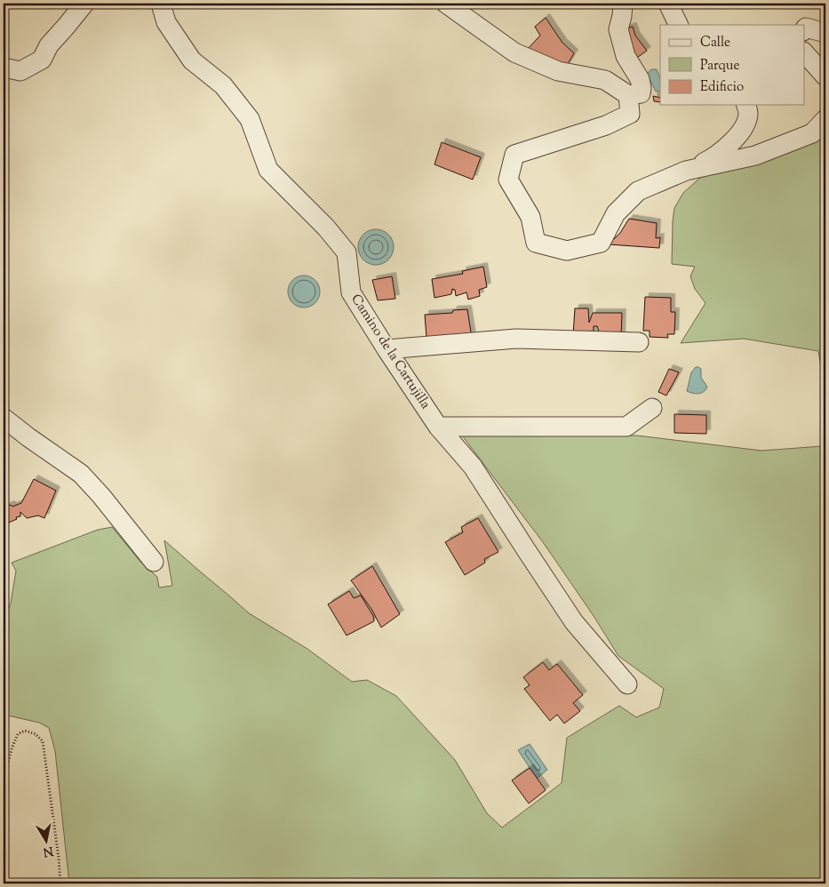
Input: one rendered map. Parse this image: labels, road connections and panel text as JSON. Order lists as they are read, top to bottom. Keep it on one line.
{"streets":{"street":["Camino de la Cartujilla"]},"legend":["Calle","Parque","Edificio"],"north":"bottom"}
